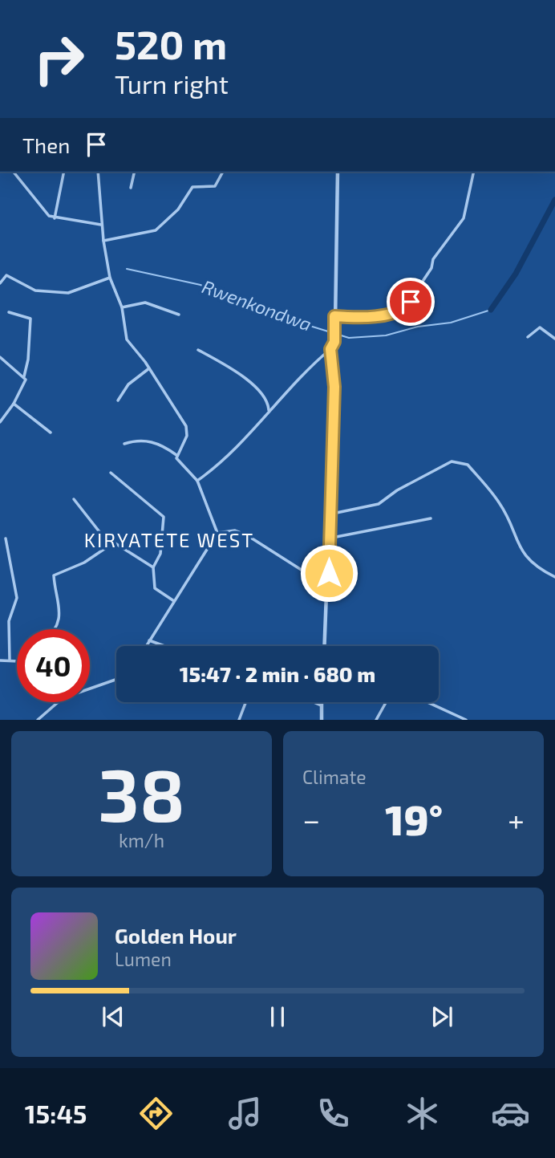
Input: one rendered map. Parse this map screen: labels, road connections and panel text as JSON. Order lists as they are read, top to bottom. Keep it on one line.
{"districts":["KIRYATETE WEST"],"water":["Rwenkondwa"],"page":{"turn":["520 m","Turn right"],"then":"Then","limit":"40","trip":"15:47 · 2 min · 680 m","tile":[["38","km/h"],"Climate"],"heat":["−","19°","+"],"song":["Golden Hour","Lumen"],"tabs":"15:45"}}
